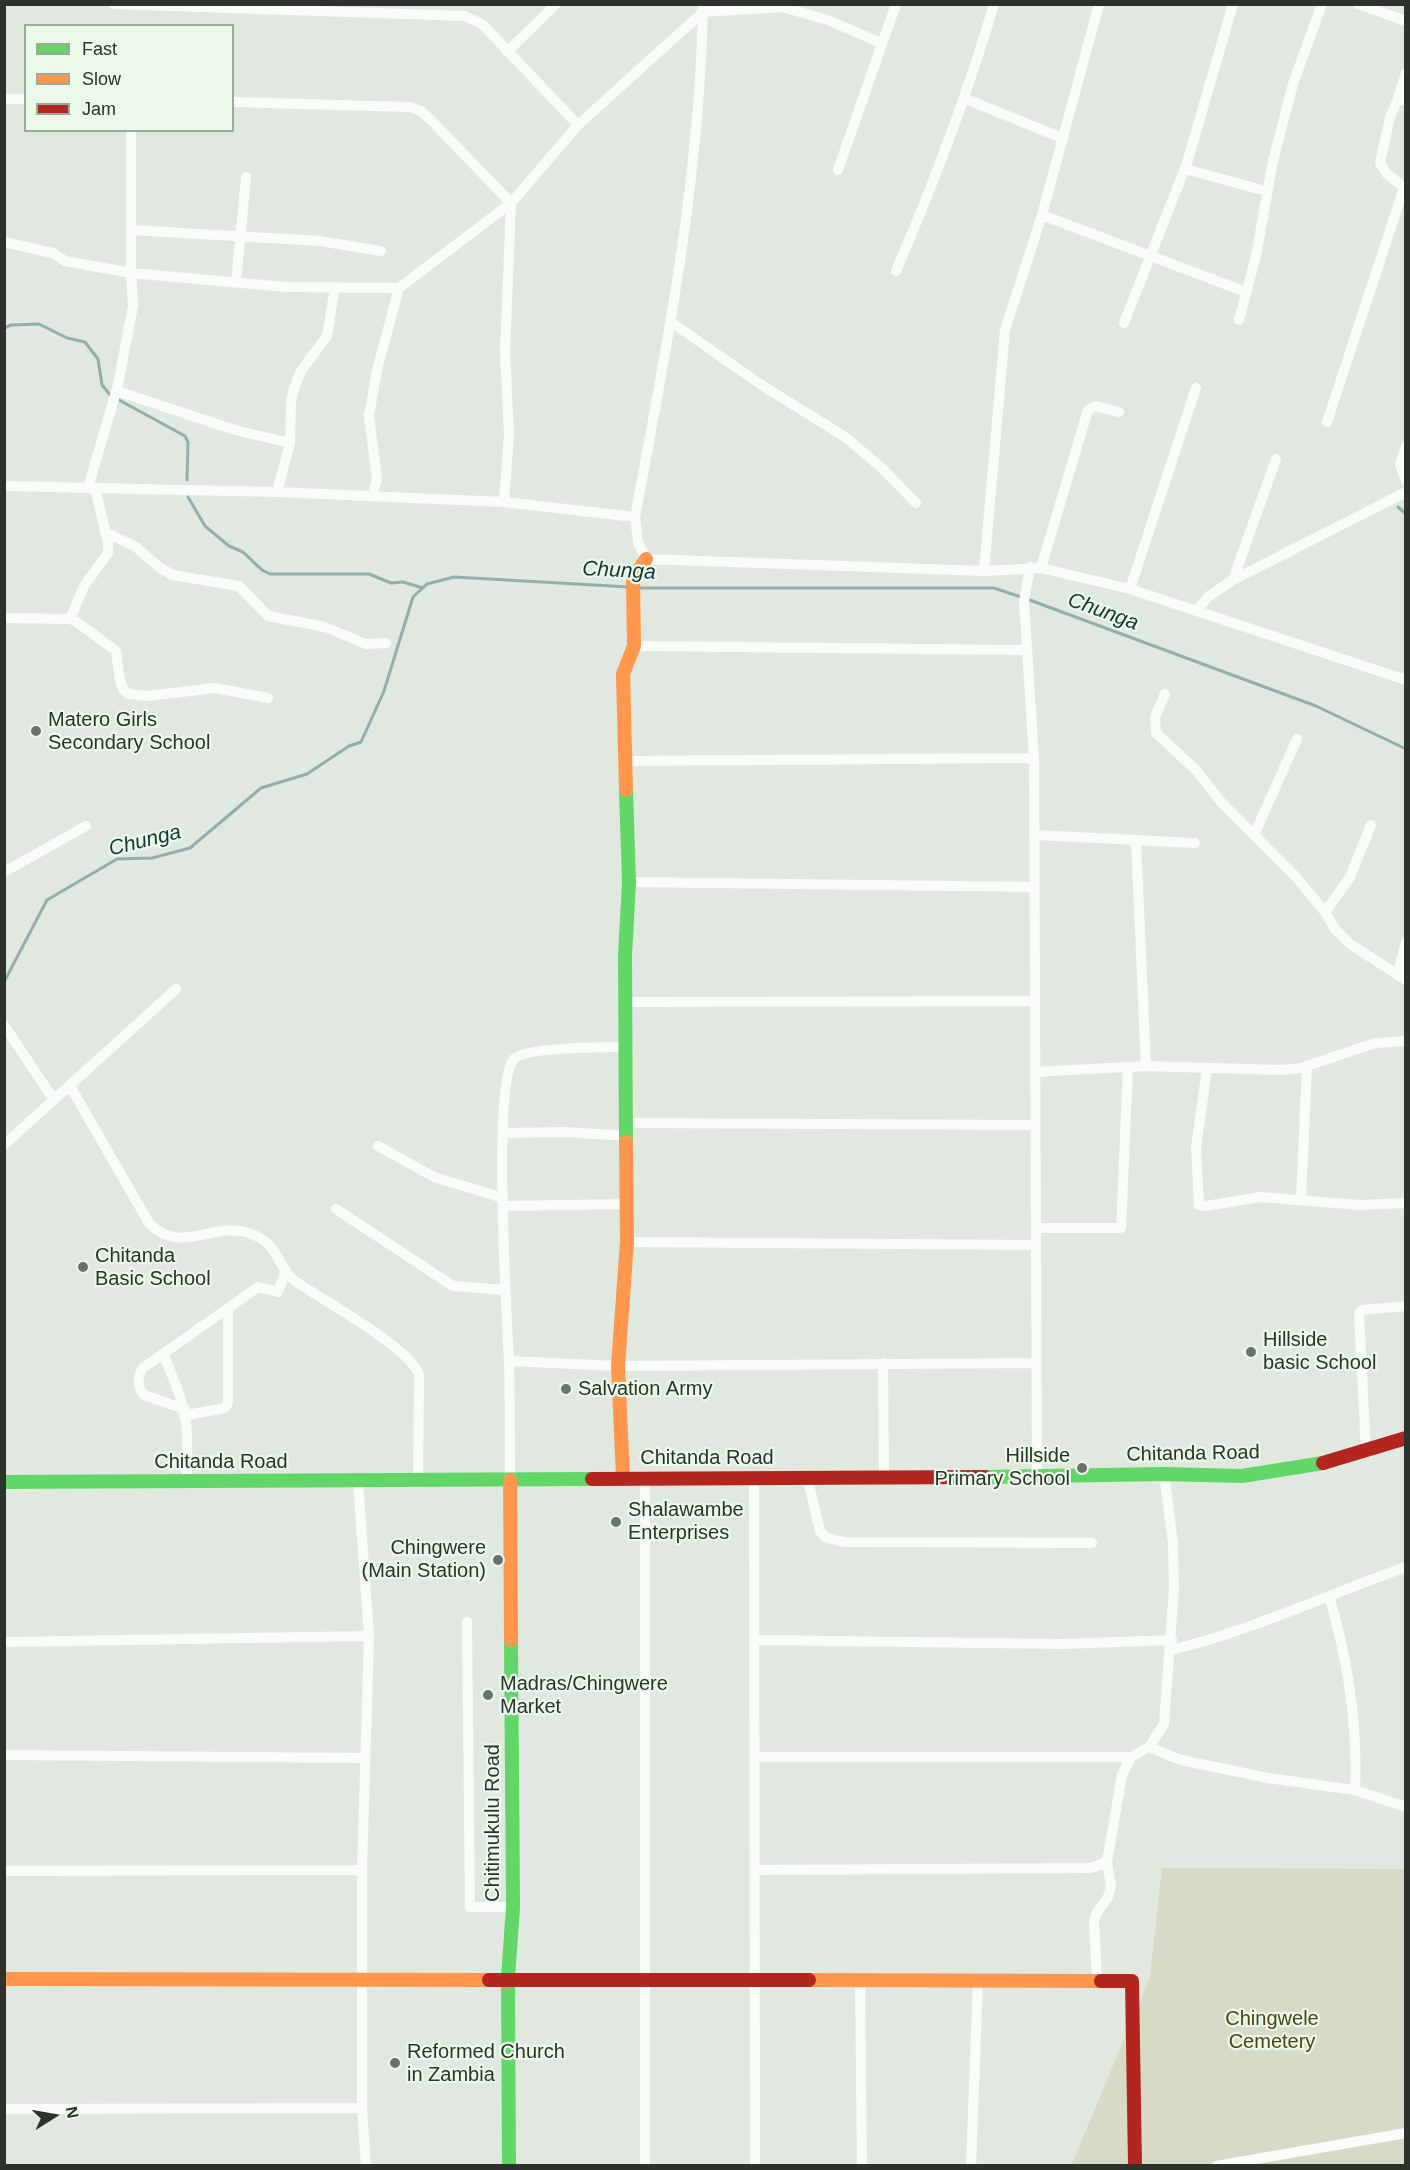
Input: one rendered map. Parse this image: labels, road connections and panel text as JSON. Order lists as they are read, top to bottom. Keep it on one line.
{"streets":{"street":["Chitanda Road","Chitimukulu Road"]},"crossings":[["Chitanda Road","Chitimukulu Road"]],"water":["Chunga"],"parks":["Chingwele Cemetery"],"places":["Matero Girls Secondary School","Chitanda Basic School","Hillside basic School","Salvation Army","Hillside Primary School","Shalawambe Enterprises","Chingwere (Main Station)","Madras/Chingwere Market","Reformed Church in Zambia"],"legend":["Fast","Slow","Jam"],"north":"right"}
